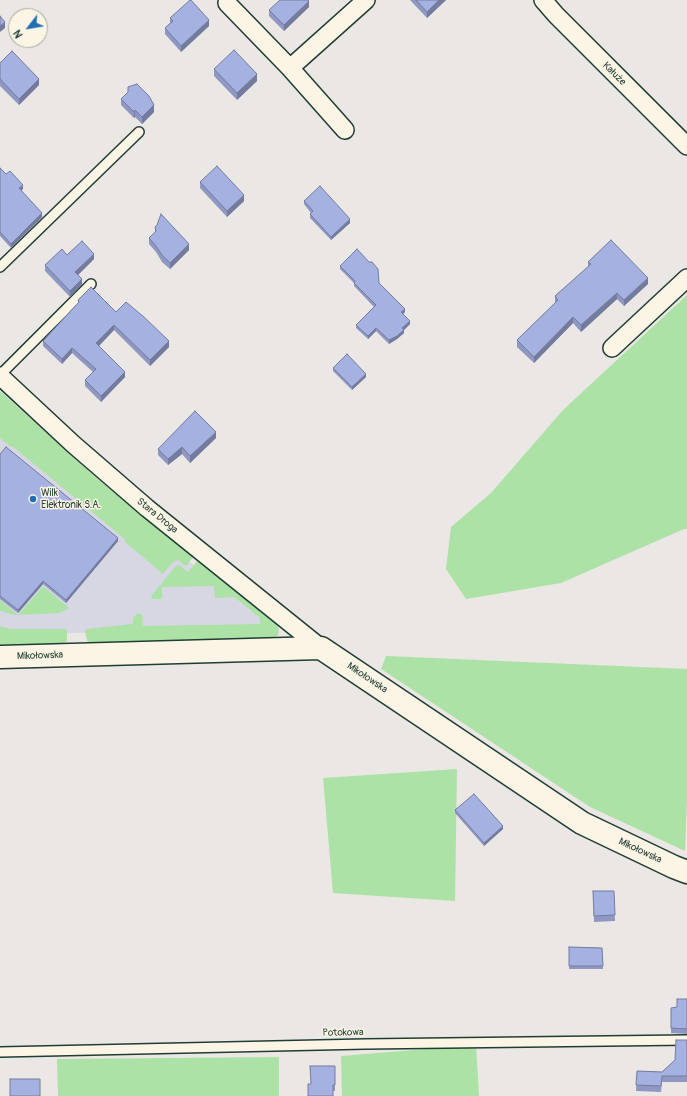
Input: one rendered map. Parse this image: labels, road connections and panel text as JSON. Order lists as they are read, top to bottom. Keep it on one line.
{"streets":{"street":["Kałuże","Stara Droga","Mikołowska"],"lane":["Potokowa"]},"crossings":[["Stara Droga","Mikołowska"]],"places":["Wilk Elektronik S.A."],"north":"bottom left"}
